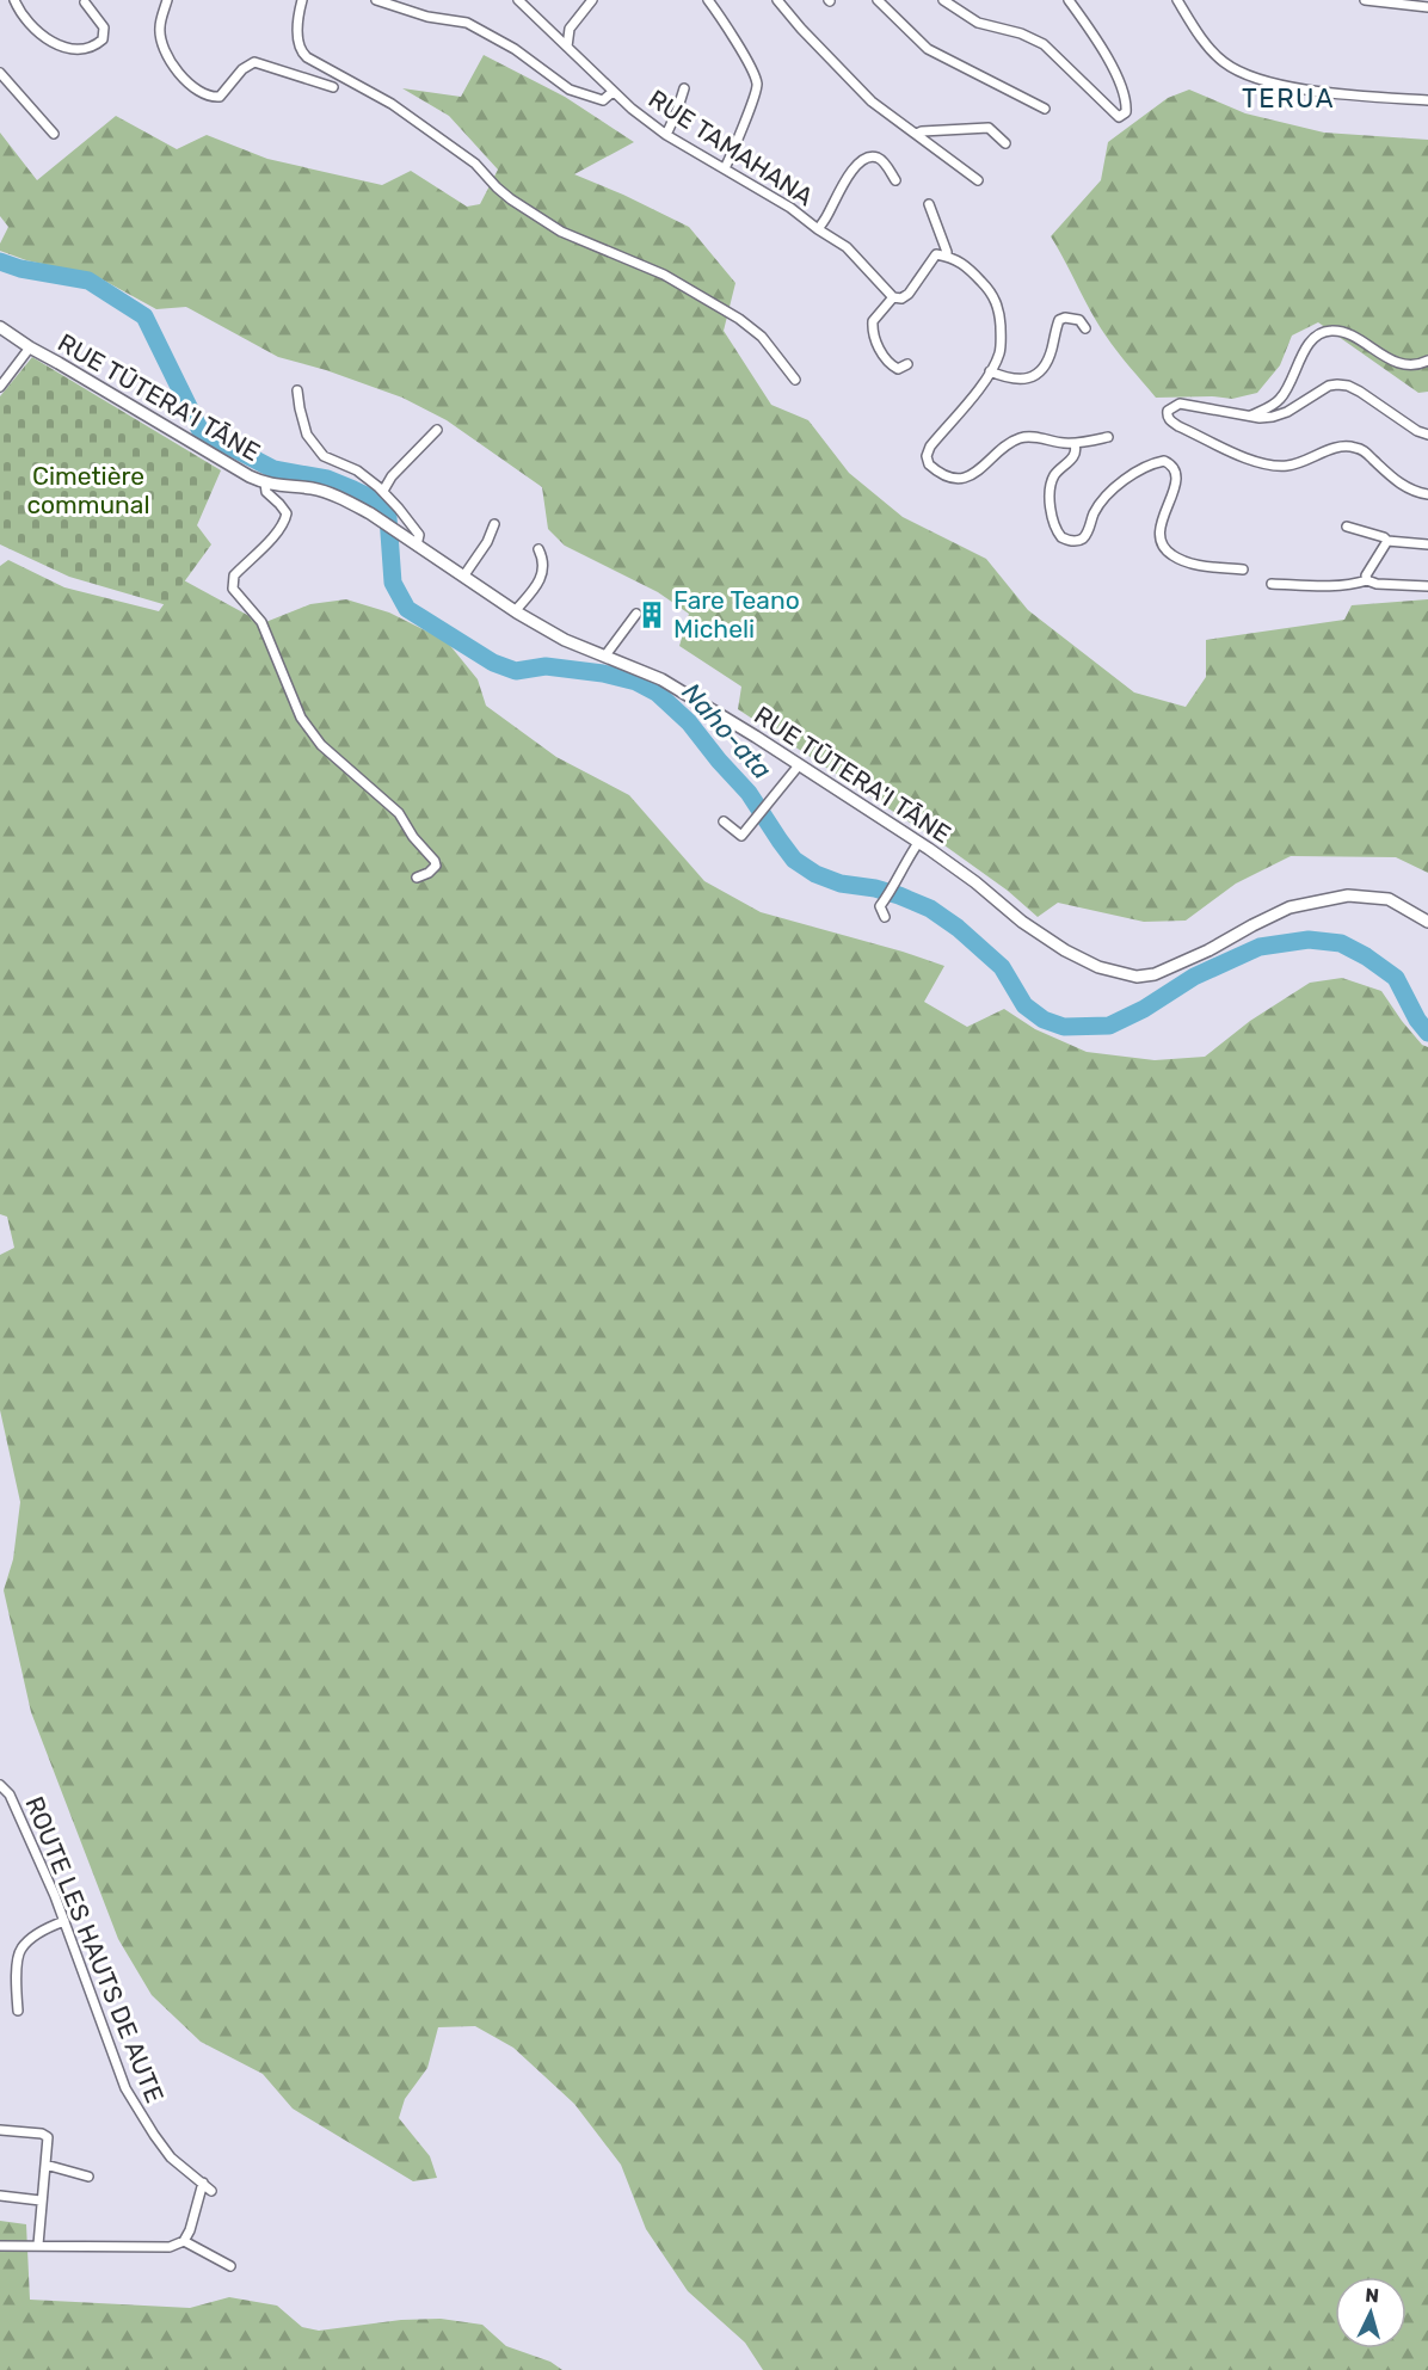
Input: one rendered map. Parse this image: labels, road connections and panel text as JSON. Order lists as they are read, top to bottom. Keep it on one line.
{"streets":{"street":["RUE TAMAHANA","RUE TŪTERA'I TĀNE","ROUTE LES HAUTS DE AUTE"]},"districts":["TERUA"],"water":["Naho-ata"],"parks":["Cimetière communal"],"places":{"building":["Fare Teano Micheli"]},"north":"top"}
